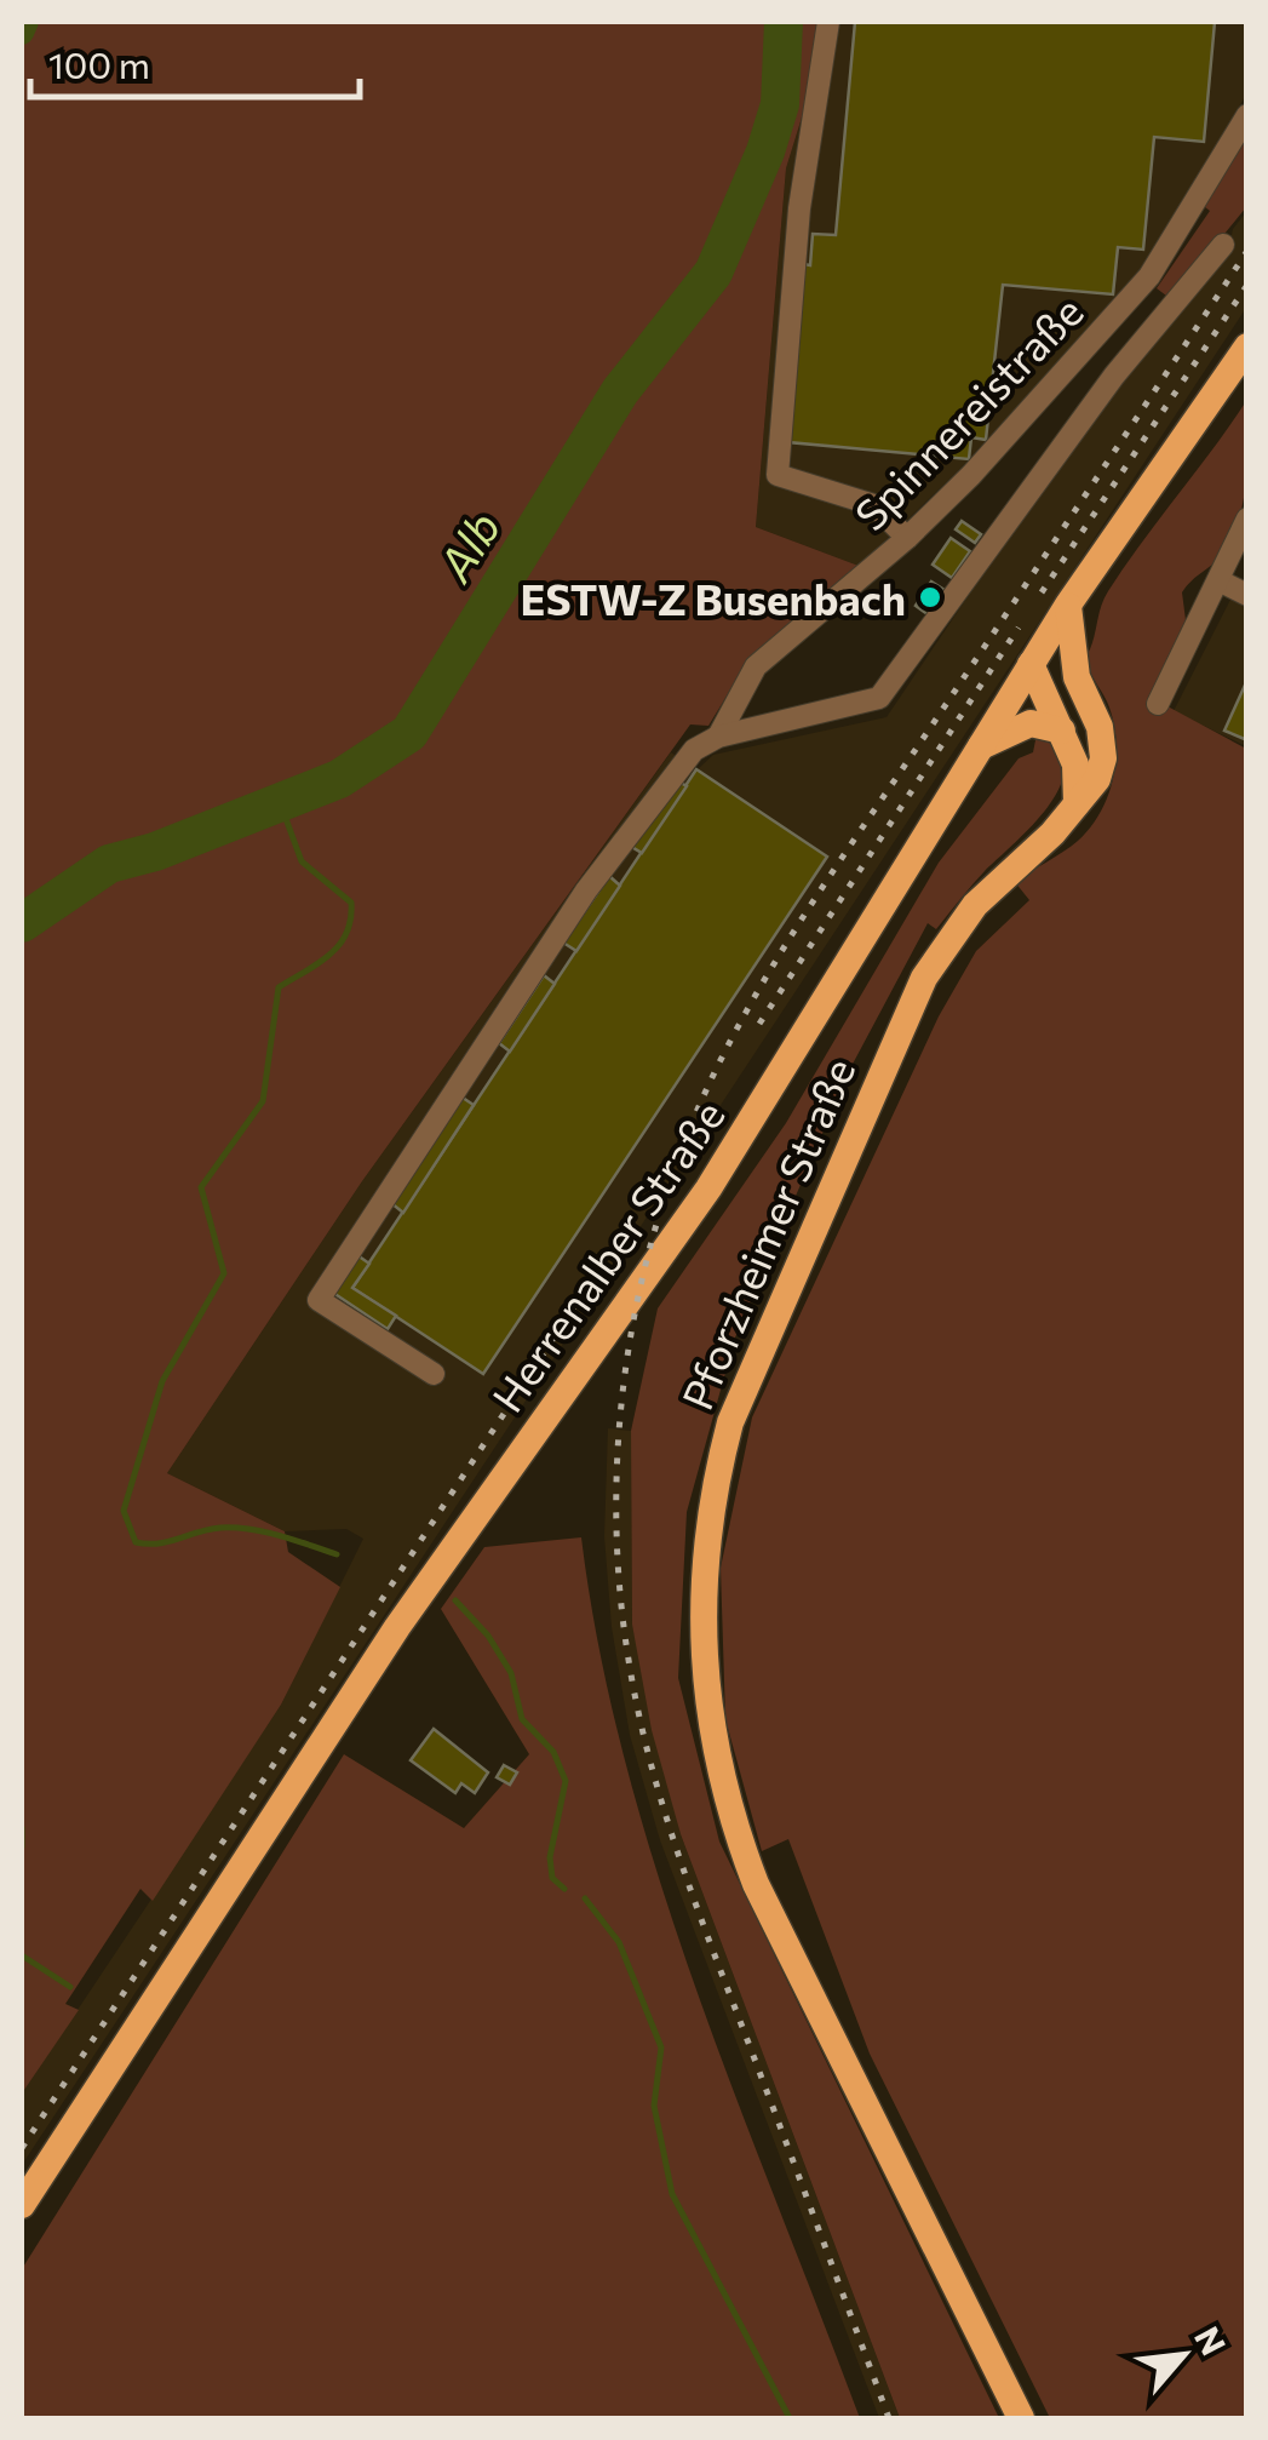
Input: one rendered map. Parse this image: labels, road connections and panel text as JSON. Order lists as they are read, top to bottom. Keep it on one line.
{"streets":{"main road":["Pforzheimer Straße","Herrenalber Straße"],"street":["Spinnereistraße"]},"crossings":[["Pforzheimer Straße","Herrenalber Straße"]],"water":["Alb"],"places":["ESTW-Z Busenbach"],"scale_bar":"100 m","north":"top right"}
